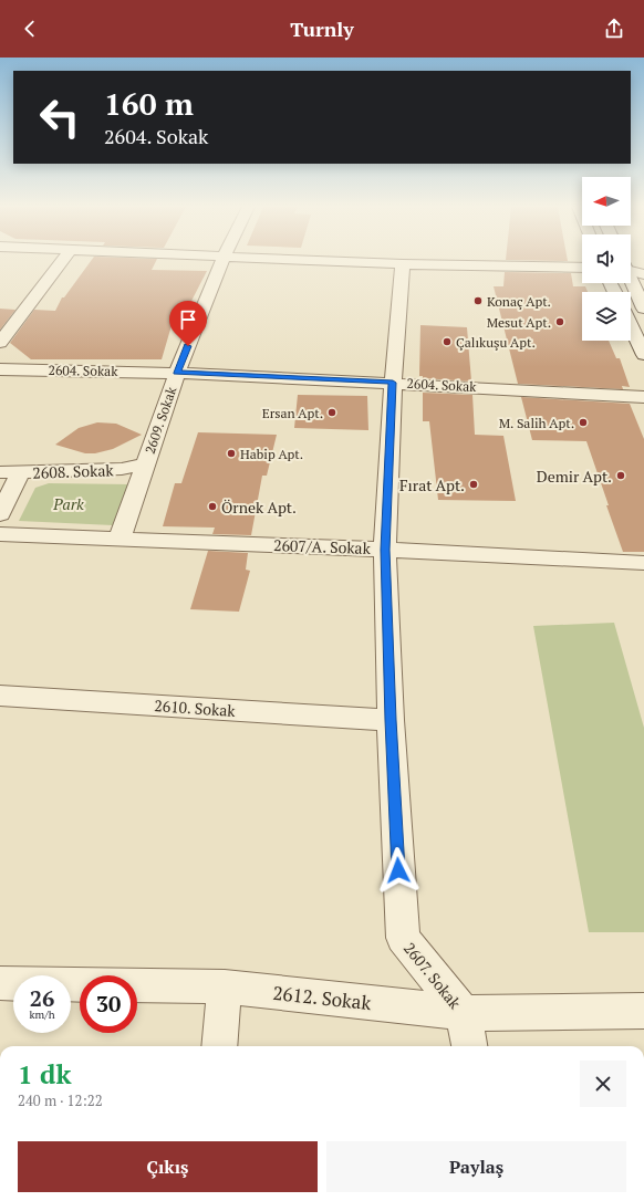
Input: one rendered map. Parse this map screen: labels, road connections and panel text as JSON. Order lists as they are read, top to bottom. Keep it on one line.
{"streets":{"street":["2604. Sokak","2609. Sokak","2608. Sokak","2607/A. Sokak","2610. Sokak","2607. Sokak","2612. Sokak"]},"crossings":[["2604. Sokak","2609. Sokak"],["2604. Sokak","2607. Sokak"],["2609. Sokak","2608. Sokak"],["2609. Sokak","2607/A. Sokak"],["2607/A. Sokak","2607. Sokak"],["2610. Sokak","2607. Sokak"],["2607. Sokak","2612. Sokak"]],"parks":["Park"],"places":["Konaç Apt.","Mesut Apt.","Çalıkuşu Apt.","Ersan Apt.","M. Salih Apt.","Habip Apt.","Demir Apt.","Fırat Apt.","Örnek Apt."],"north":"left","page":{"header":"Turnly","turn":["160 m","2604. Sokak"],"speed":"26 km/h","limit":"30","heading":["1 dk","240 m · 12:22"],"buttons":["Çıkış","Paylaş"]}}
